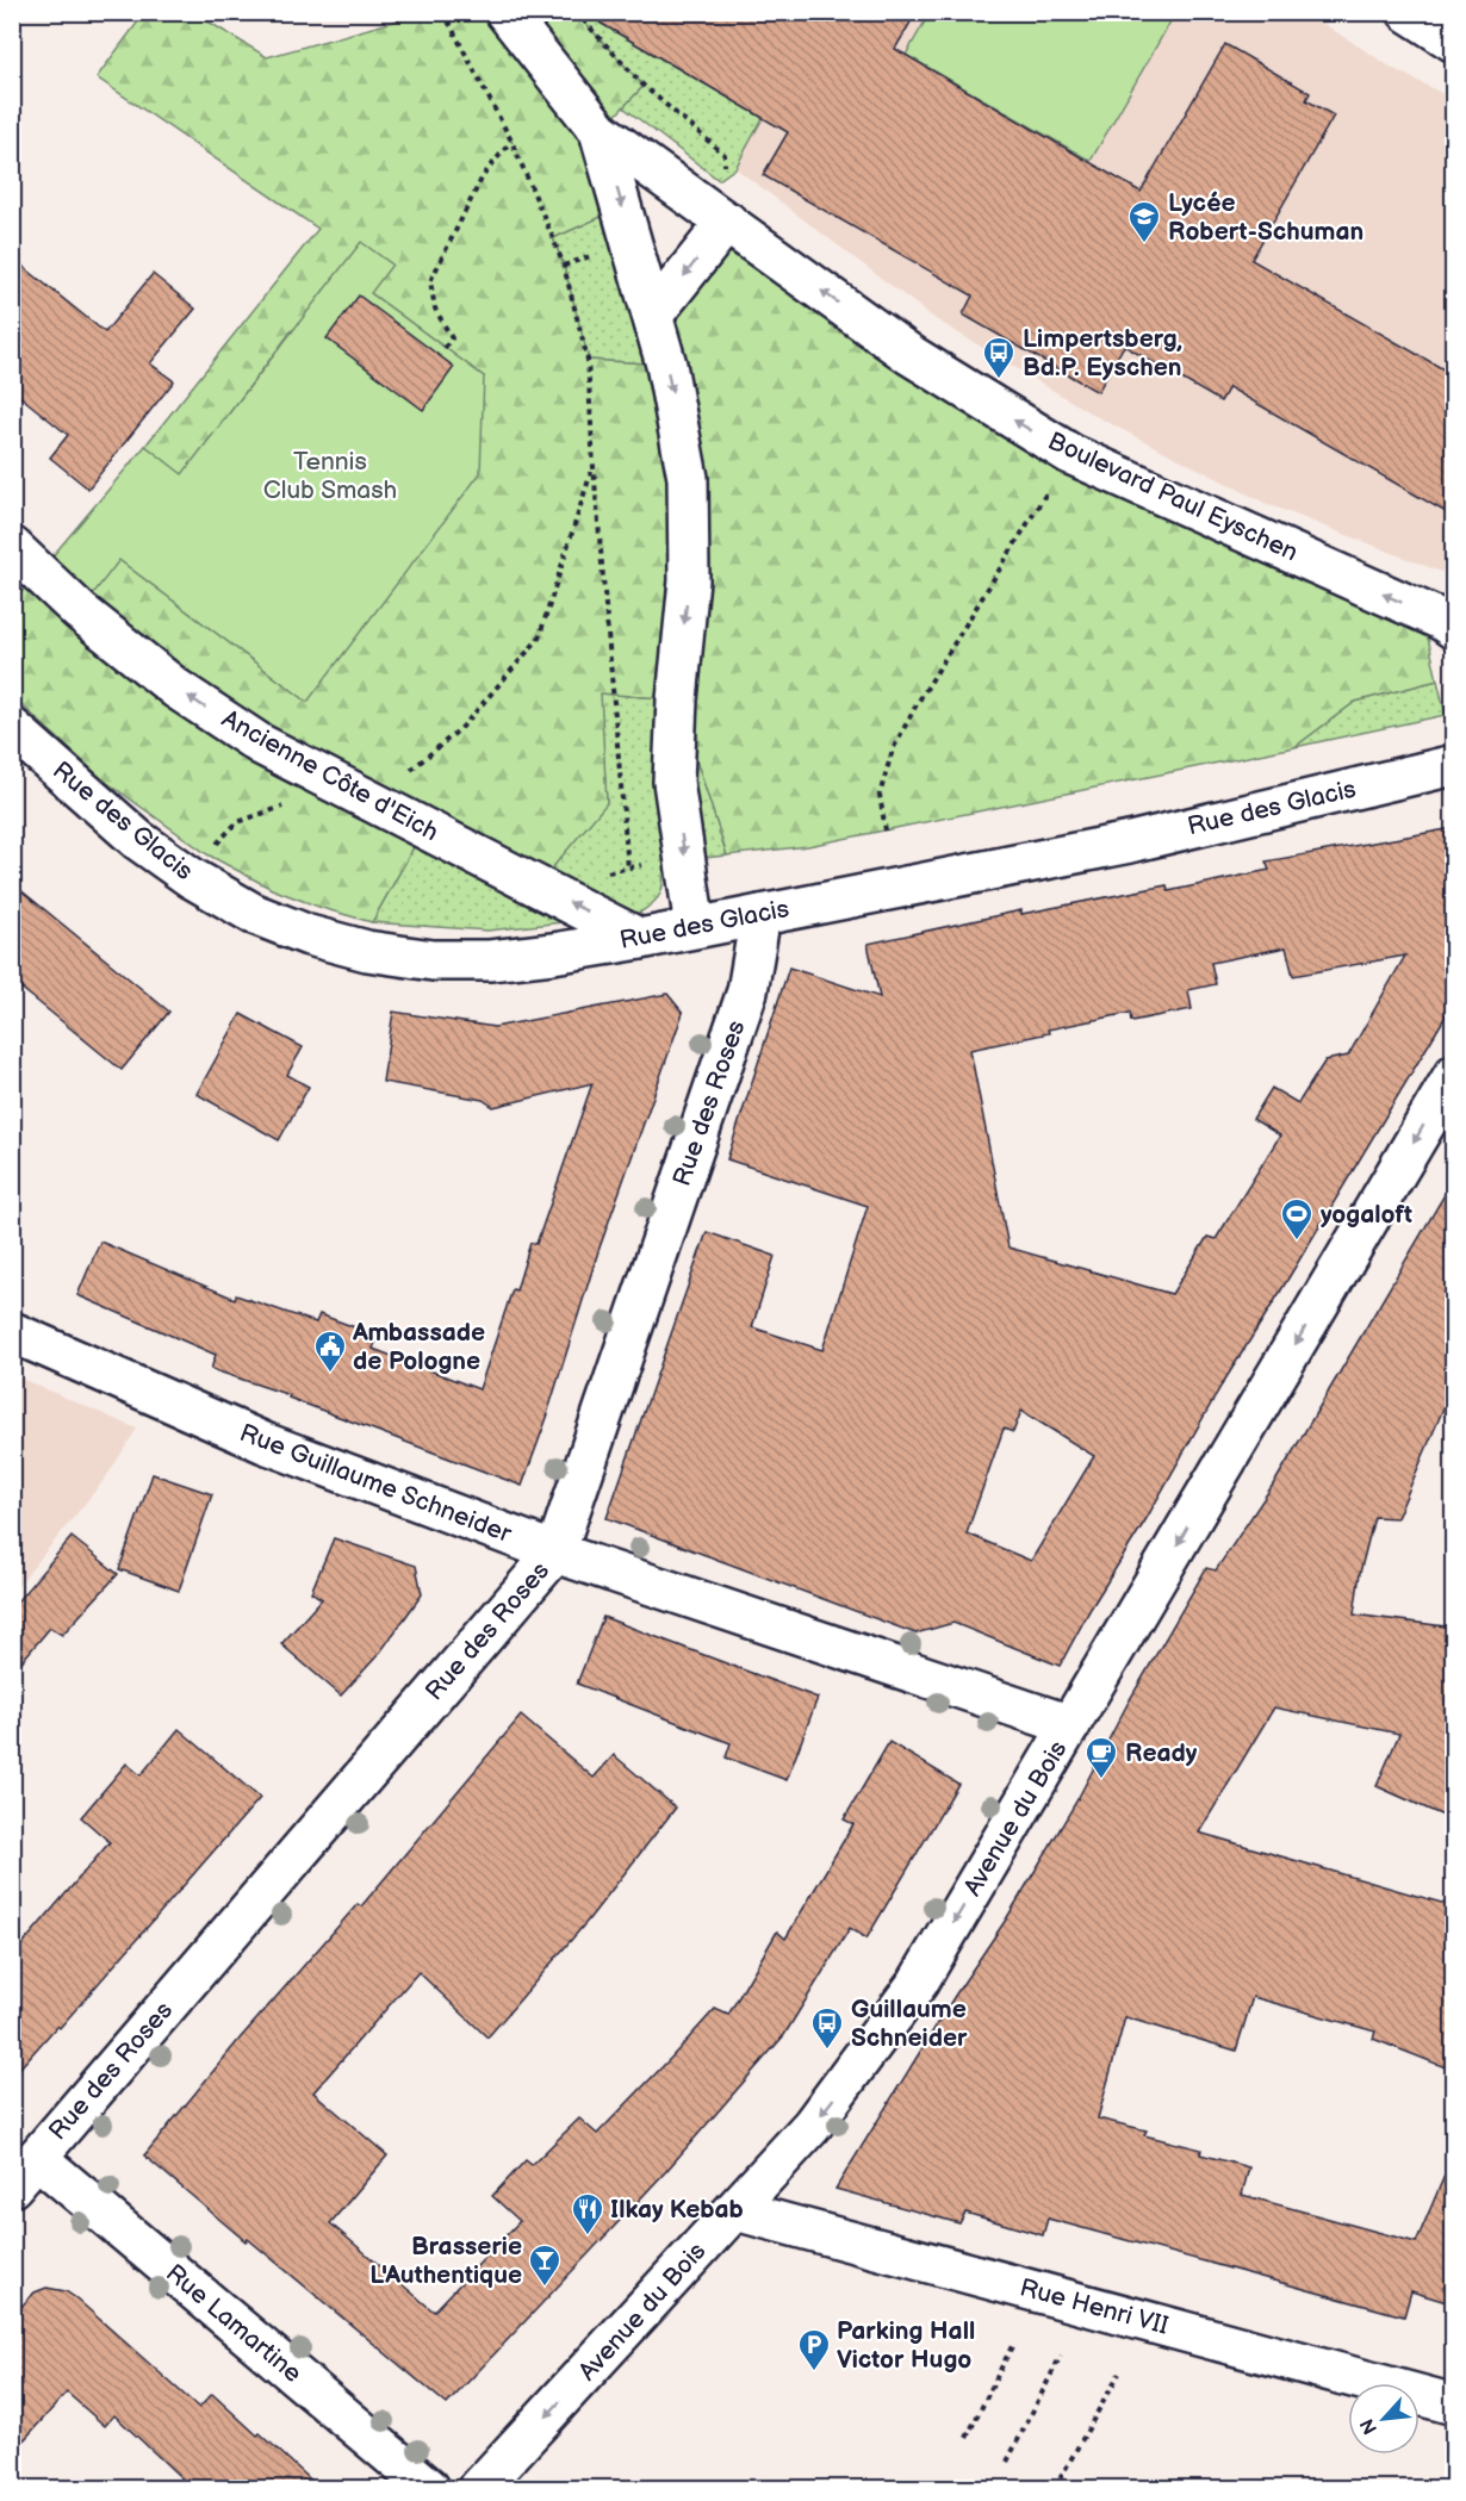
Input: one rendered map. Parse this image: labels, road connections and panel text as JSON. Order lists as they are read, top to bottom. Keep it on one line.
{"streets":{"street":["Boulevard Paul Eyschen","Ancienne Côte d'Eich","Rue des Glacis","Rue des Roses","Rue Guillaume Schneider","Avenue du Bois","Rue Henri VII","Rue Lamartine"]},"crossings":[["Boulevard Paul Eyschen","Rue des Glacis"],["Ancienne Côte d'Eich","Rue des Glacis"],["Rue des Glacis","Rue des Roses"],["Rue des Roses","Rue Guillaume Schneider"],["Rue des Roses","Rue Lamartine"],["Rue Guillaume Schneider","Avenue du Bois"],["Avenue du Bois","Rue Henri VII"]],"one_way":["Ancienne Côte d'Eich","Avenue du Bois"],"parks":["Tennis Club Smash"],"places":{"school or university":["Lycée Robert-Schuman"],"bus stop":["Limpertsberg, Bd.P. Eyschen","Guillaume Schneider"],"sports":["yogaloft"],"public building":["Ambassade de Pologne"],"cafe":["Ready"],"restaurant":["Ilkay Kebab"],"bar":["Brasserie L'Authentique"],"parking":["Parking Hall Victor Hugo"]},"north":"bottom left"}
